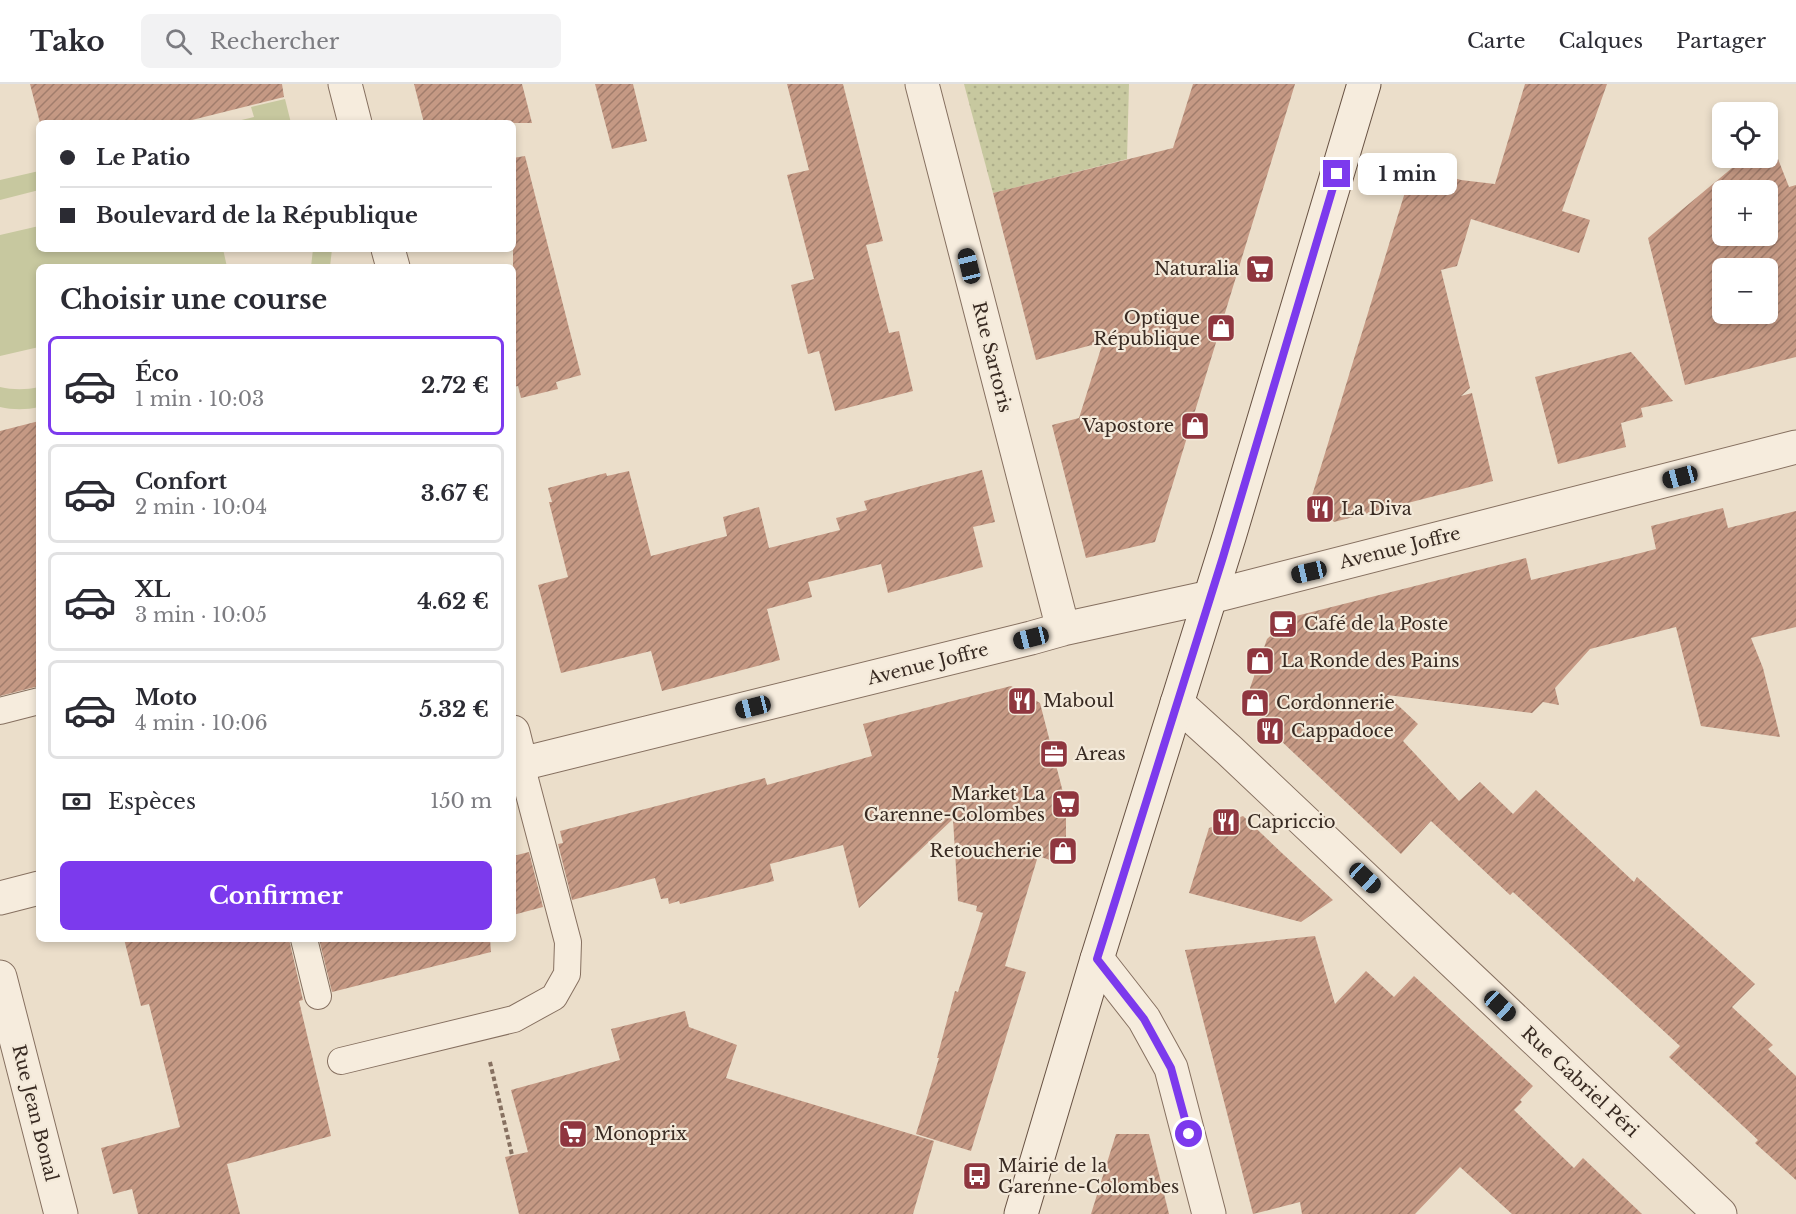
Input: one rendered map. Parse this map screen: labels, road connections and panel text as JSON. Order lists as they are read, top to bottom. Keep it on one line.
{"streets":{"street":["Rue Sartoris","Avenue Joffre","Rue Gabriel Péri","Rue Jean Bonal"]},"crossings":[["Rue Sartoris","Avenue Joffre"]],"places":{"supermarket":["Naturalia","Market La Garenne-Colombes","Monoprix"],"shop":["Optique République","Vapostore","La Ronde des Pains","Cordonnerie","Retoucherie"],"restaurant":["La Diva","Maboul","Cappadoce","Capriccio"],"cafe":["Café de la Poste"],"office":["Areas"],"bus stop":["Mairie de la Garenne-Colombes"]},"page":{"header":"Tako","search":"Rechercher","nav":["Carte","Calques","Partager"],"map_buttons":["+","−"],"banner":["Le Patio","Boulevard de la République"],"bubble":"1 min","heading":"Choisir une course","list":[{"name":"Éco","note":"1 min · 10:03","value":"2.72 €"},{"name":"Confort","note":"2 min · 10:04","value":"3.67 €"},{"name":"XL","note":"3 min · 10:05","value":"4.62 €"},{"name":"Moto","note":"4 min · 10:06","value":"5.32 €"}],"pay":["Espèces","150 m"],"buttons":"Confirmer"}}
